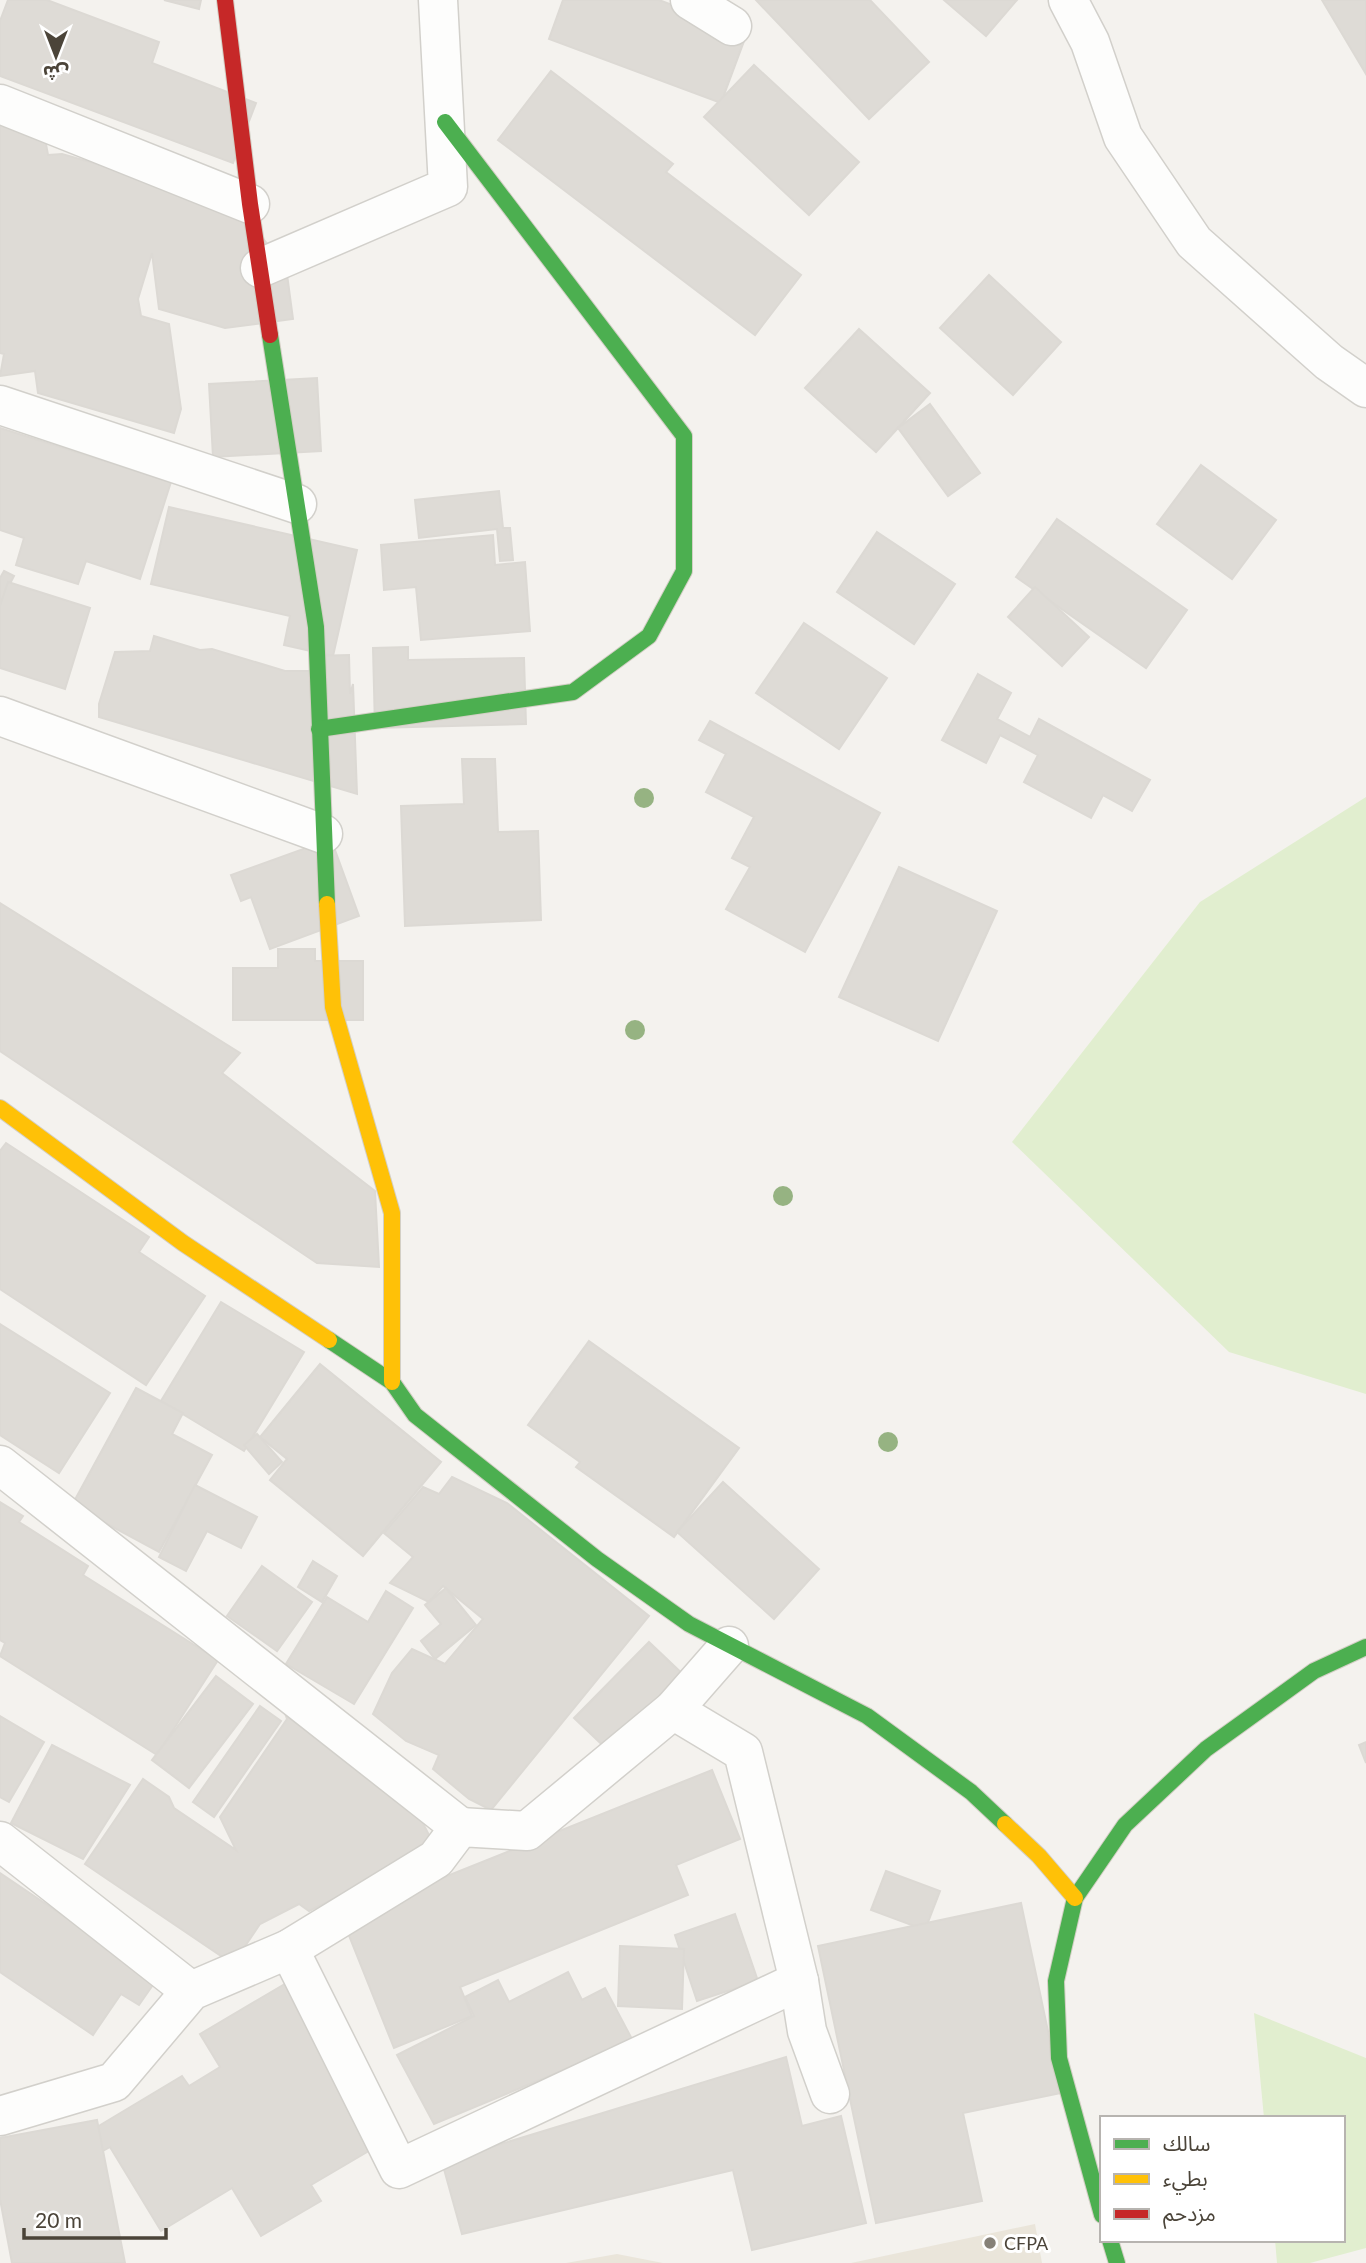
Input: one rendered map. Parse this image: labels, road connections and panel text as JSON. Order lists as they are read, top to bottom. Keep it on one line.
{"places":["CFPA"],"legend":["سالك","بطيء","مزدحم"],"scale_bar":"20 m","north":"bottom"}
